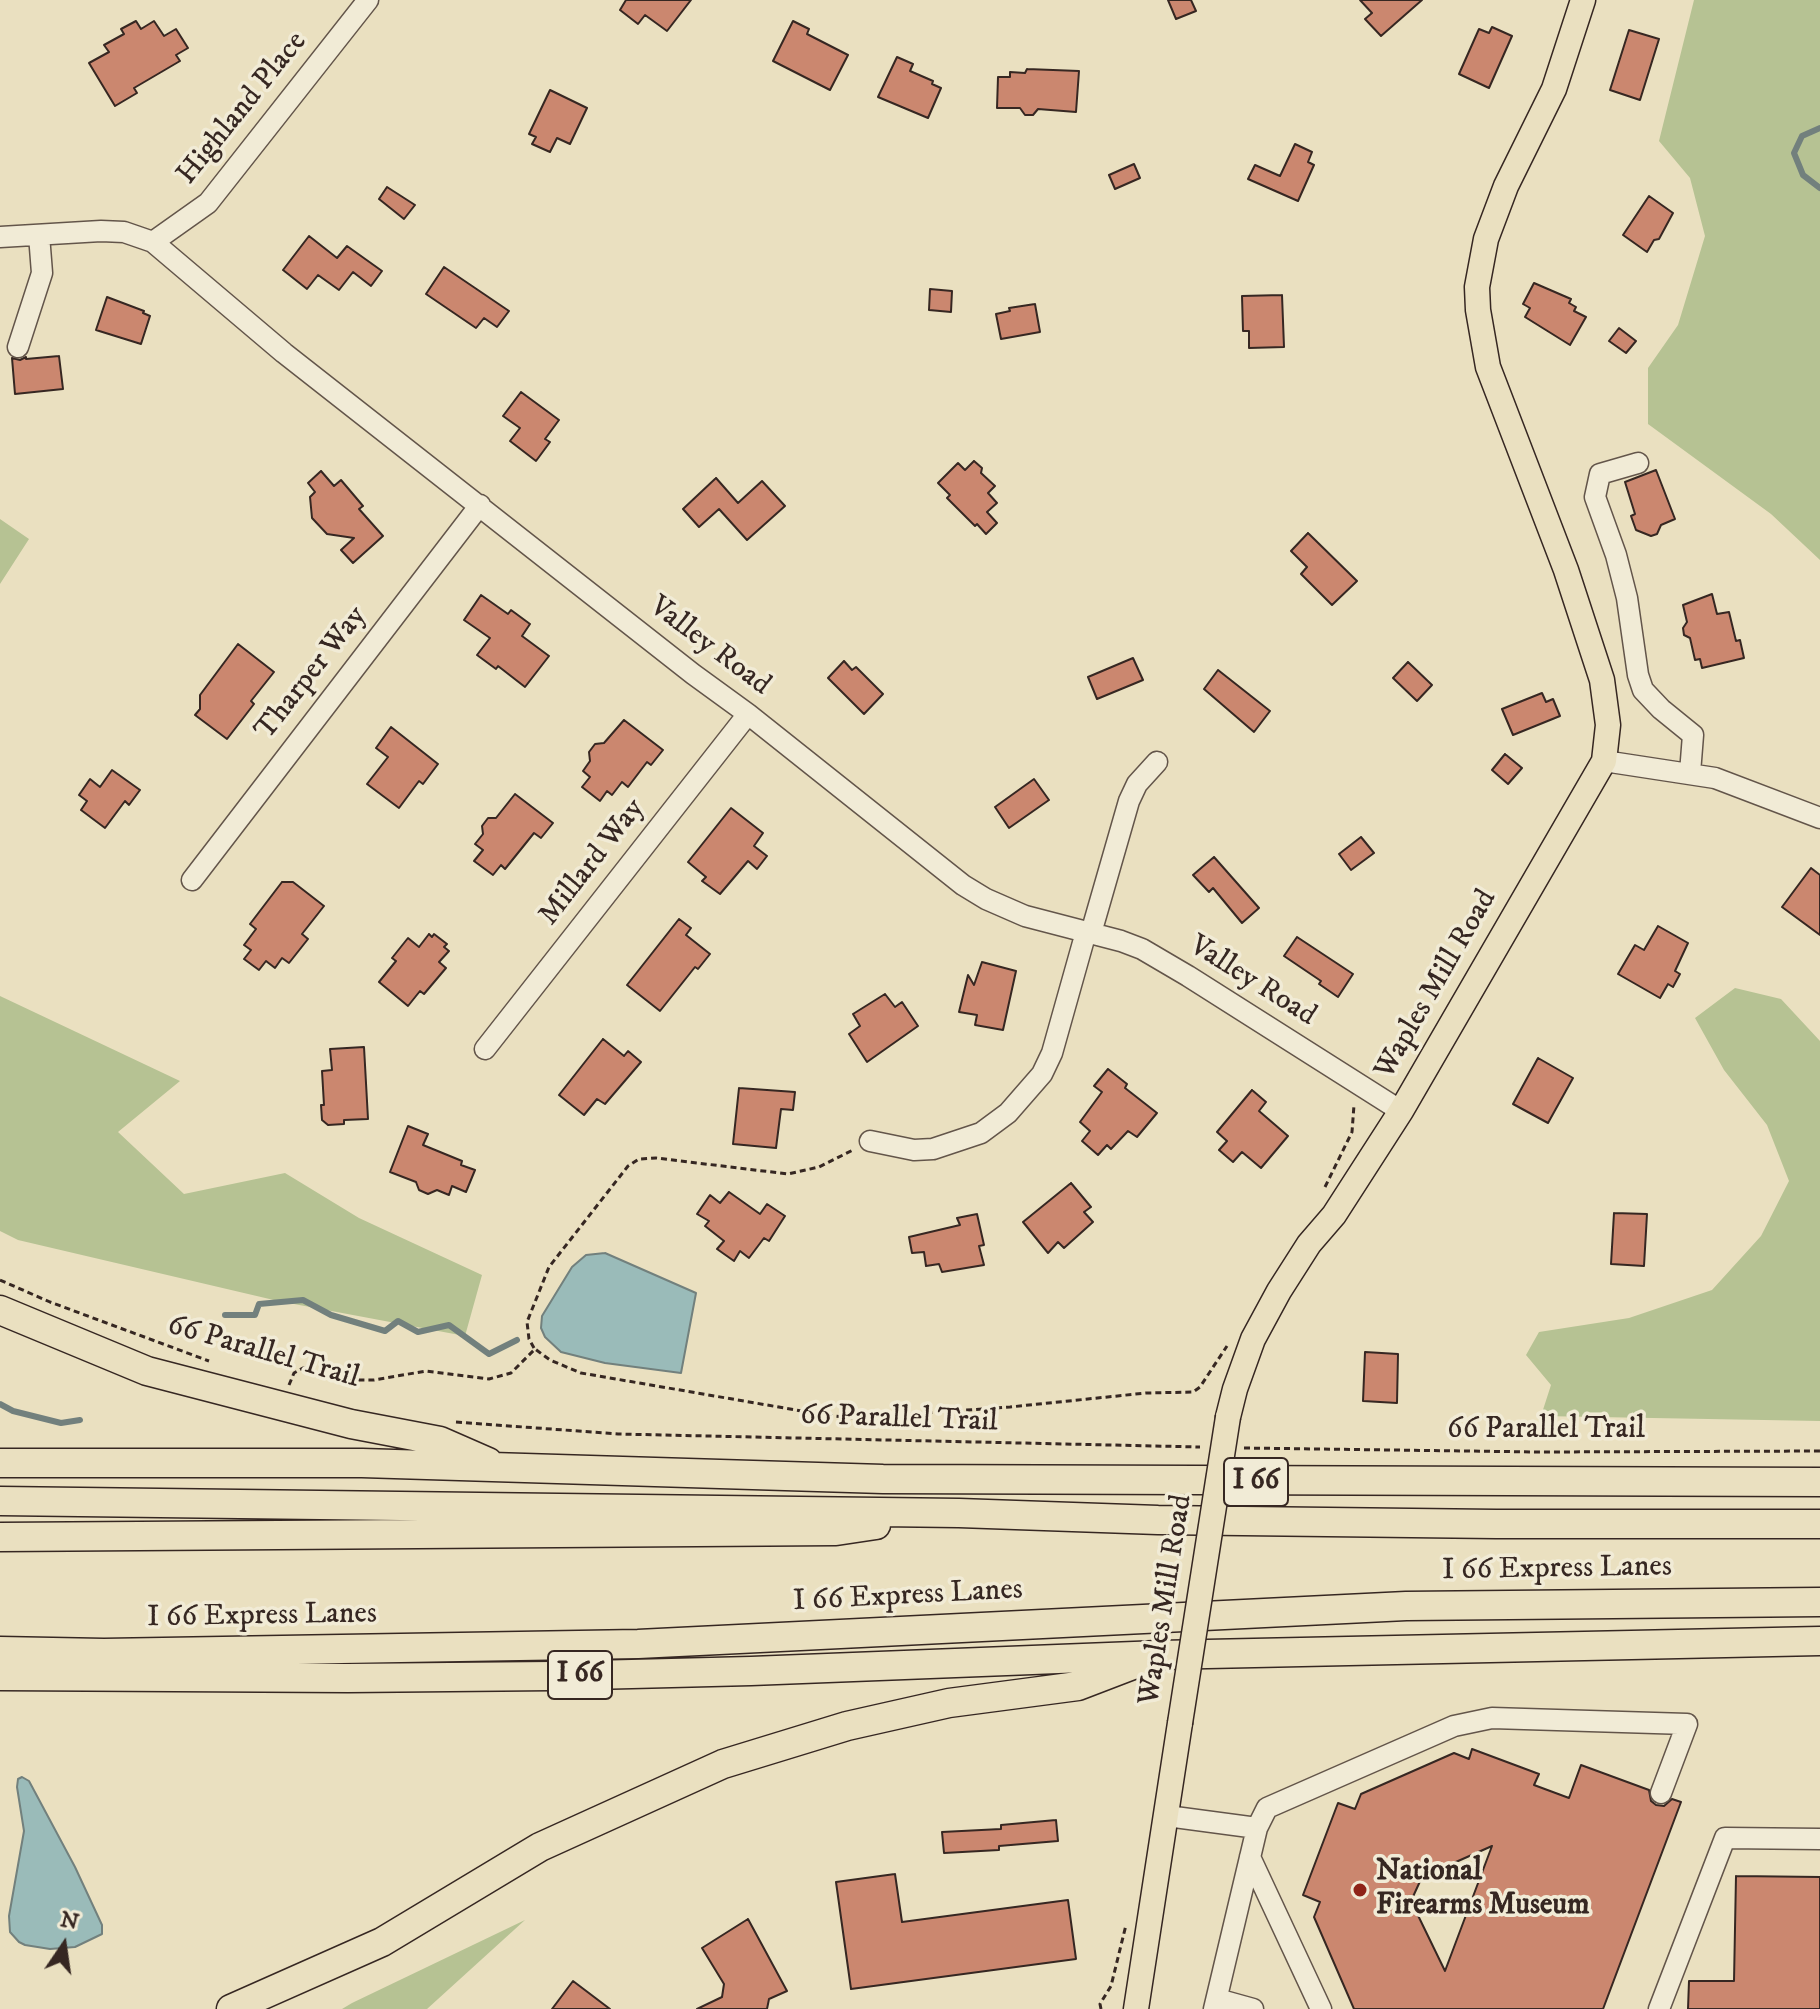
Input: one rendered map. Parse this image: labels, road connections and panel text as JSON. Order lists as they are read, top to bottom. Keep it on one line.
{"streets":{"highway":["I 66","I 66 Express Lanes"],"main road":["Waples Mill Road"],"street":["Highland Place","Valley Road","Tharper Way","Millard Way"],"path":["66 Parallel Trail"]},"crossings":[["Highland Place","Valley Road"],["Valley Road","Tharper Way"],["Valley Road","Millard Way"],["Valley Road","Waples Mill Road"]],"places":["National Firearms Museum"],"north":"top"}
